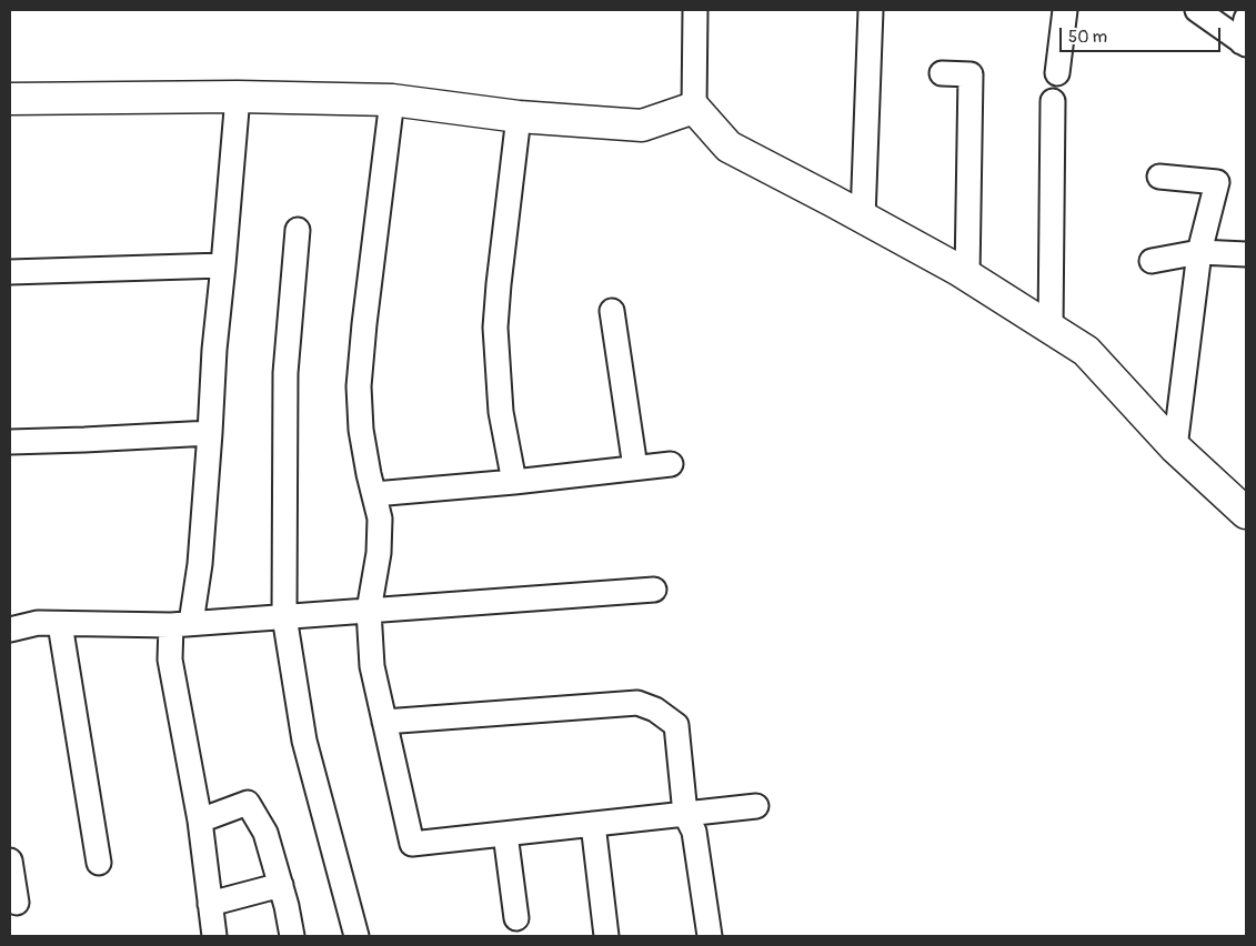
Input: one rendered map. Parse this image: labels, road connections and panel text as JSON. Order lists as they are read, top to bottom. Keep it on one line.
{"scale_bar":"50 m"}
